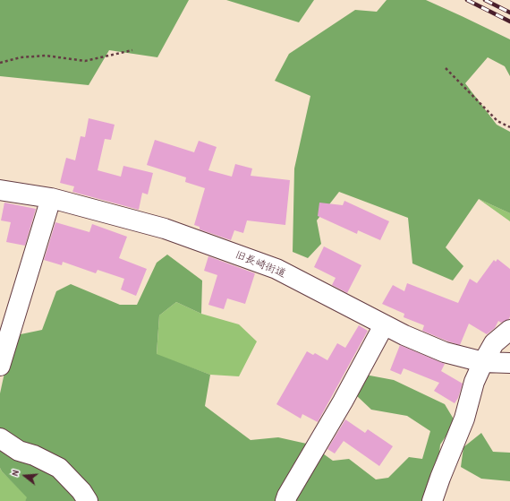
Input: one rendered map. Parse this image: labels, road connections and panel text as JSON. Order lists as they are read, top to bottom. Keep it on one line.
{"streets":{"street":["旧長崎街道"]},"north":"left"}
